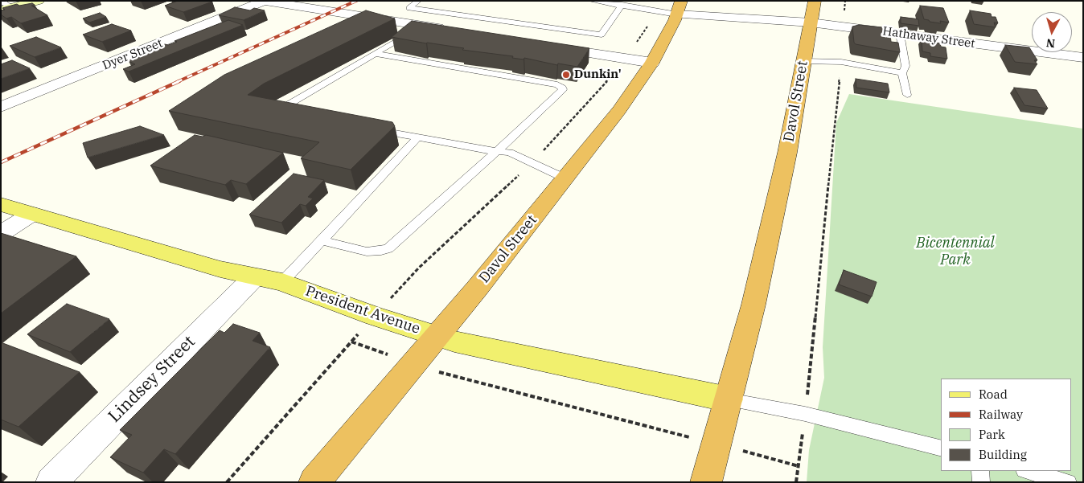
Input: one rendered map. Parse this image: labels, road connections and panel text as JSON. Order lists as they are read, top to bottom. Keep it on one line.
{"streets":{"highway":["Davol Street"],"main road":["President Avenue"],"street":["Hathaway Street","Dyer Street","Lindsey Street"]},"crossings":[["Hathaway Street","Davol Street"],["Davol Street","President Avenue"],["President Avenue","Lindsey Street"]],"parks":["Bicentennial Park"],"places":["Dunkin'"],"legend":["Road","Railway","Park","Building"],"north":"bottom"}
